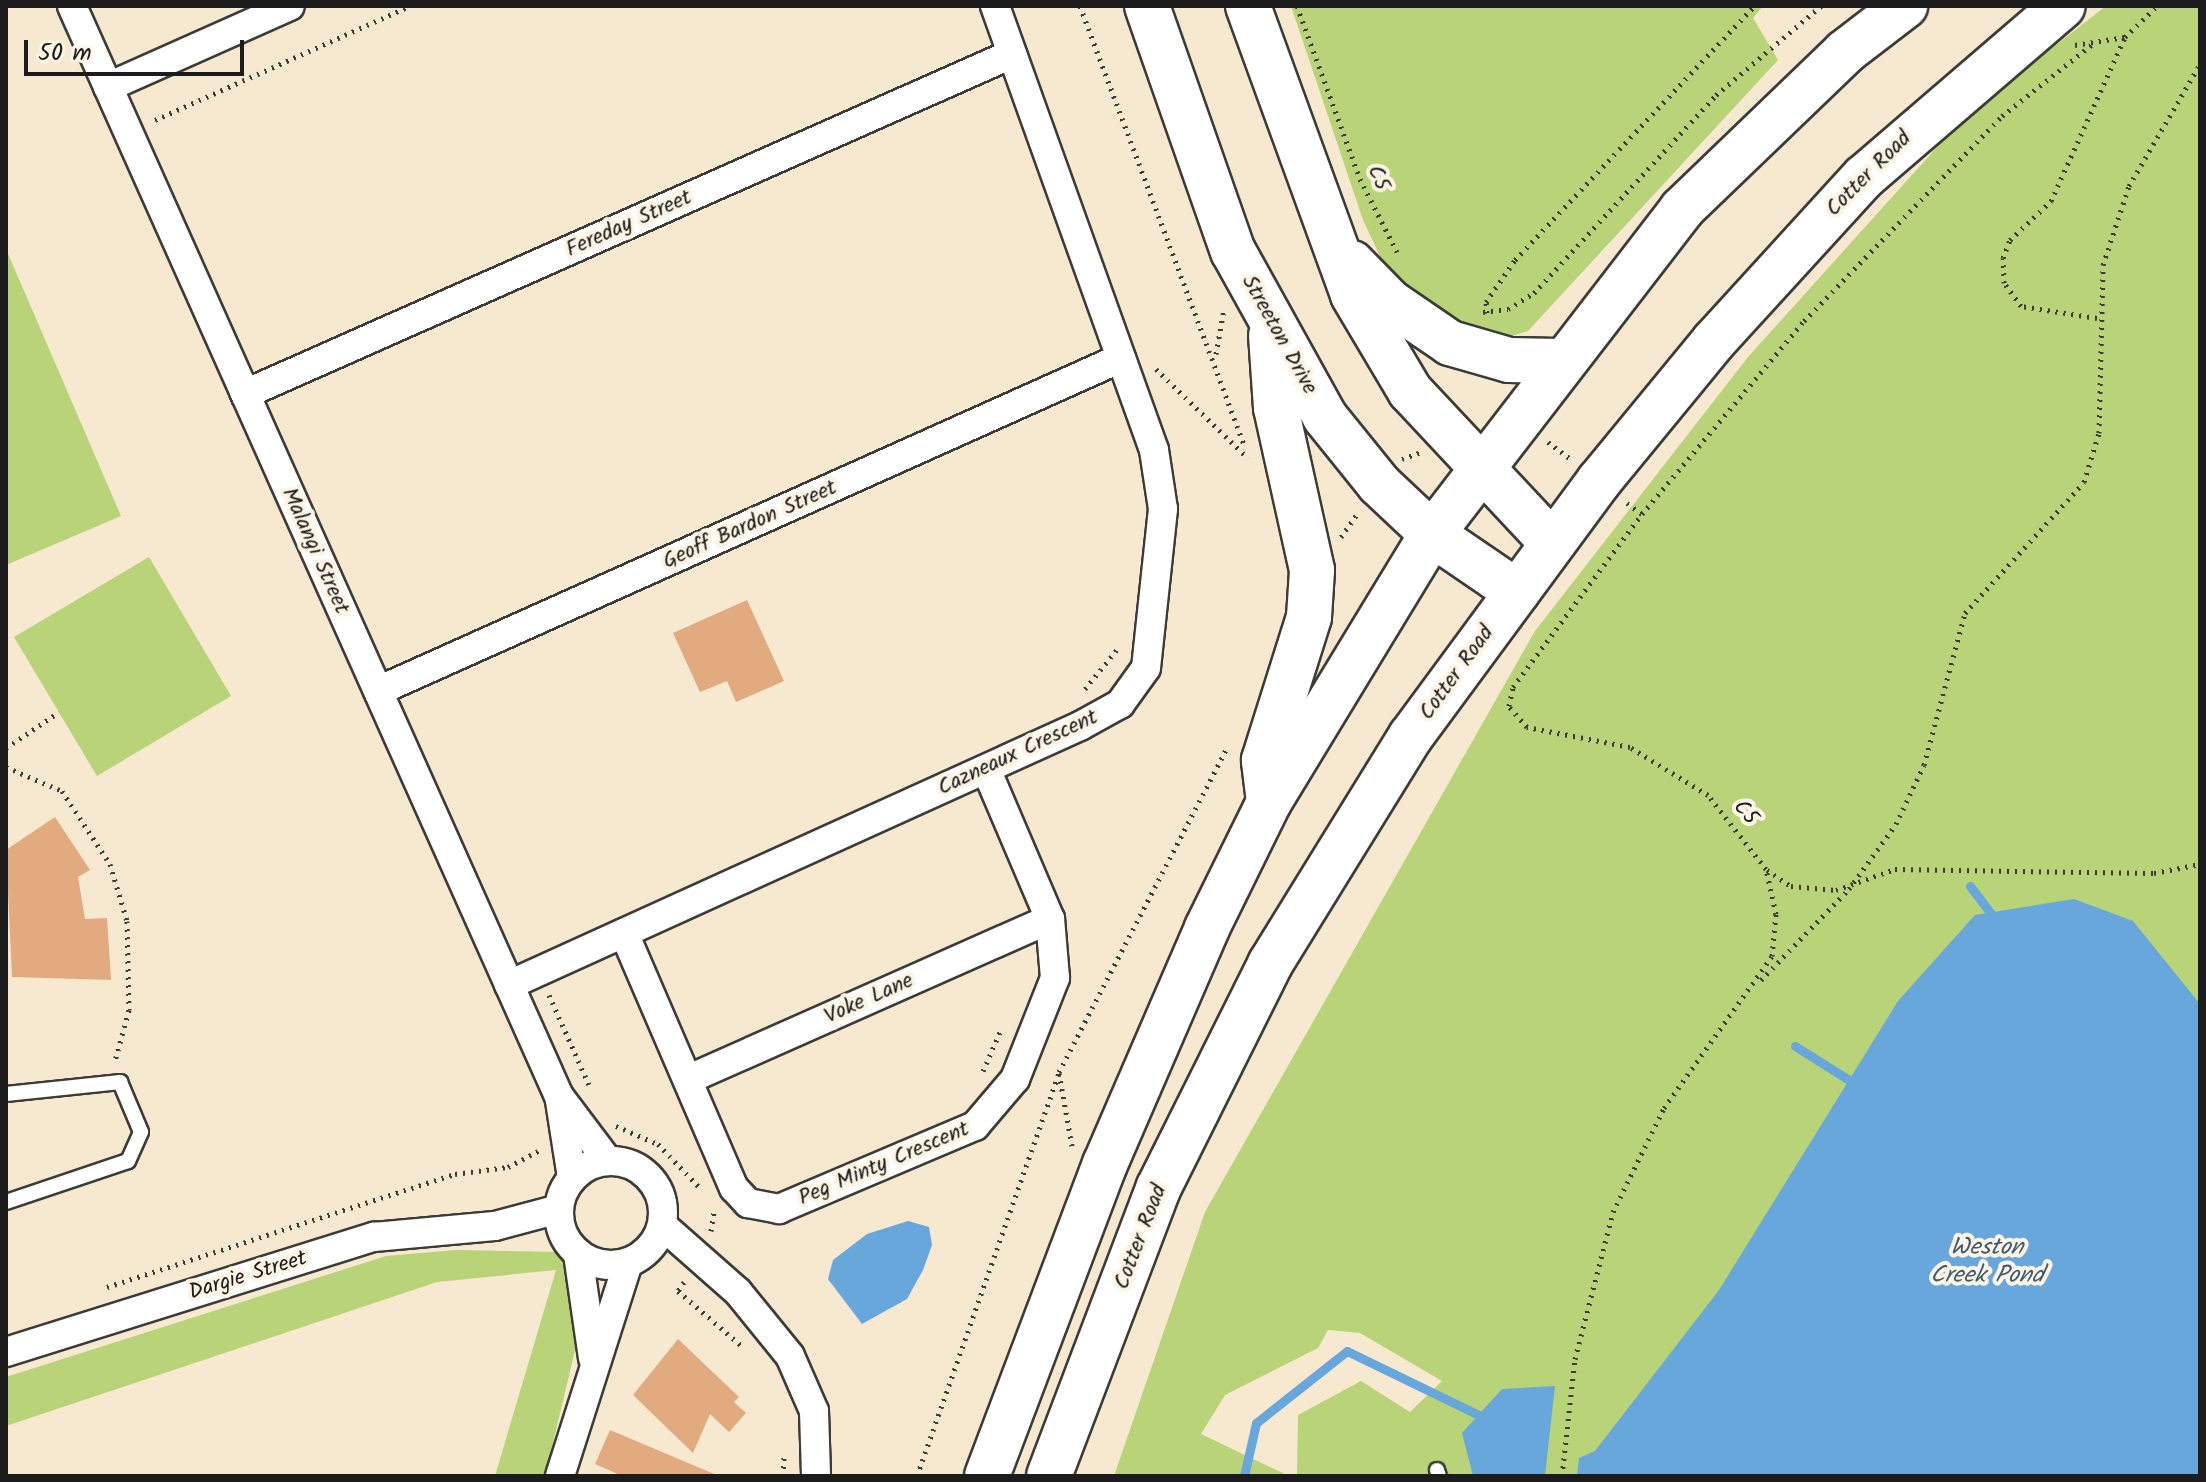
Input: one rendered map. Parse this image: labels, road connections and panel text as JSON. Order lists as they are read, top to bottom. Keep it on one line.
{"streets":{"main road":["Cotter Road","Streeton Drive"],"street":["Fereday Street","Geoff Bardon Street","Malangi Street","Cazneaux Crescent","Voke Lane","Peg Minty Crescent","Dargie Street"],"path":["C5"]},"crossings":[["Cotter Road","Streeton Drive"],["Fereday Street","Malangi Street"],["Fereday Street","Cazneaux Crescent"],["Geoff Bardon Street","Malangi Street"],["Geoff Bardon Street","Cazneaux Crescent"],["Malangi Street","Cazneaux Crescent"],["Malangi Street","Dargie Street"],["Cazneaux Crescent","Peg Minty Crescent"],["Voke Lane","Peg Minty Crescent"]],"water":["Weston Creek Pond"],"scale_bar":"50 m"}
